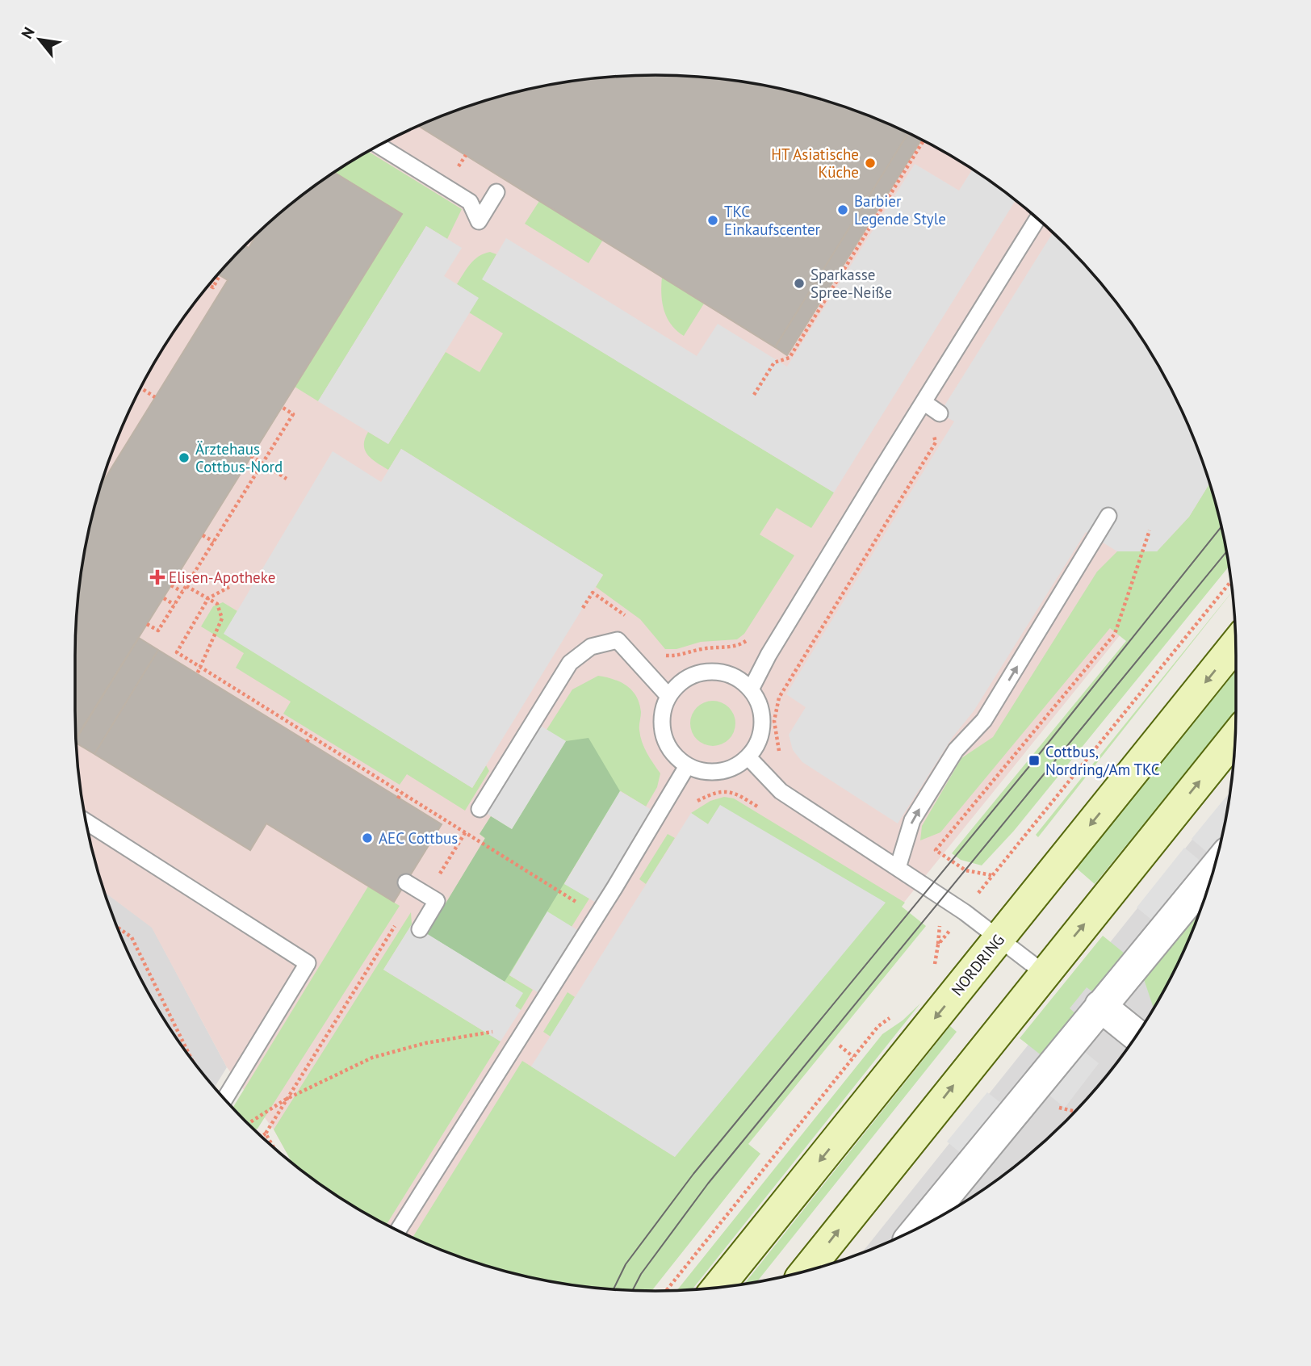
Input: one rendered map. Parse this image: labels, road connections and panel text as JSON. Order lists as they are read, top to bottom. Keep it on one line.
{"streets":{"main road":["NORDRING"]},"places":{"other":["HT Asiatische Küche","Barbier Legende Style","TKC Einkaufscenter","Sparkasse Spree-Neiße","Ärztehaus Cottbus-Nord","AEC Cottbus"],"health":["Elisen-Apotheke"],"transit":["Cottbus, Nordring/Am TKC"]},"north":"top left"}
